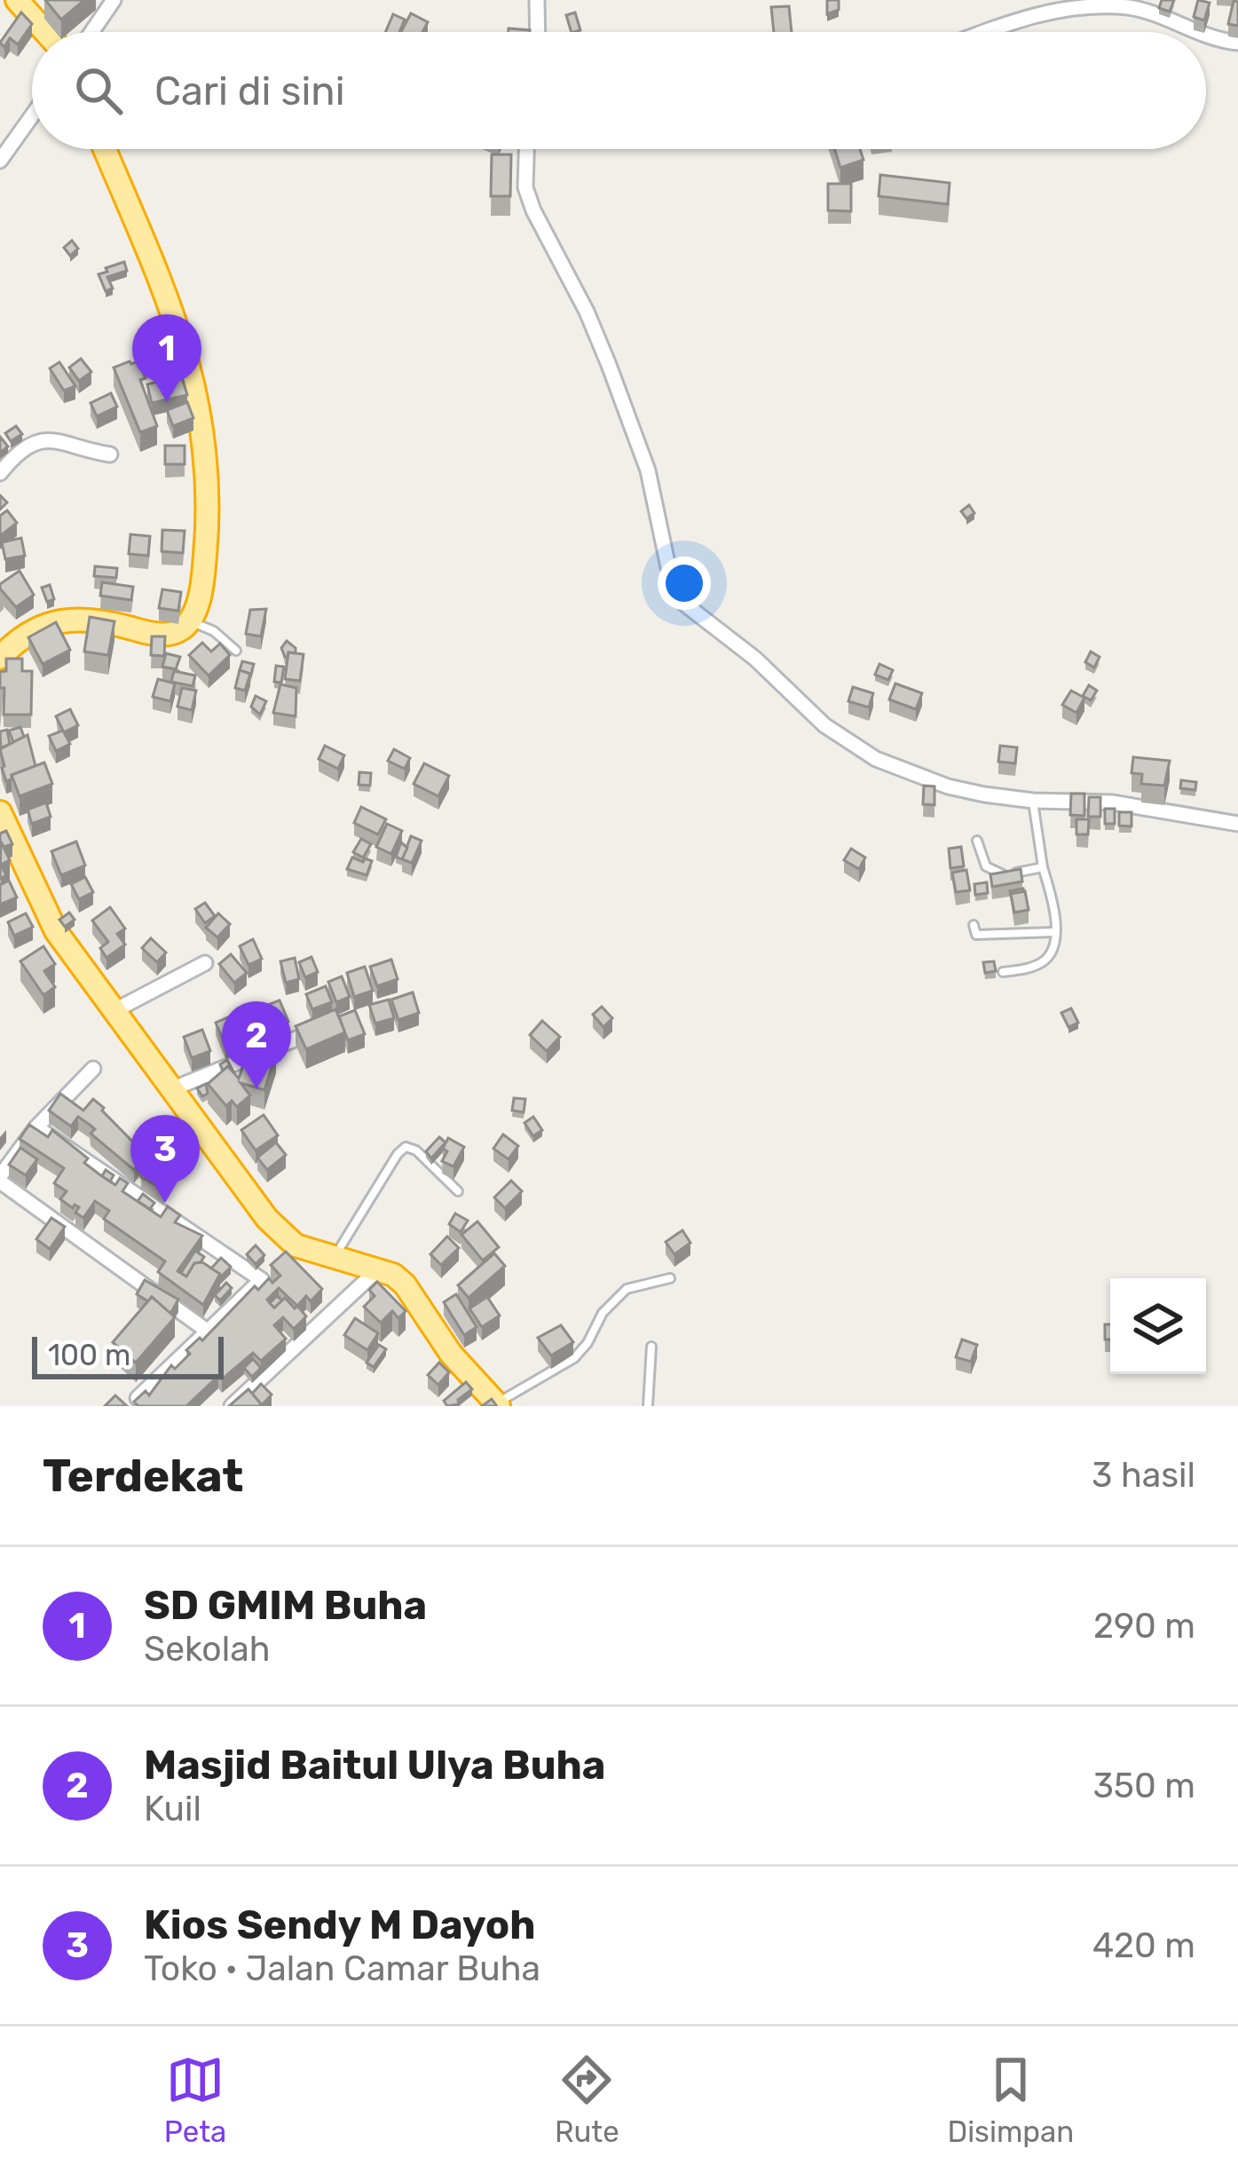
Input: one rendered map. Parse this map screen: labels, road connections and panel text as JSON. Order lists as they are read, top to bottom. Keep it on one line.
{"scale_bar":"100 m","page":{"search":"Cari di sini","pins":["1","2","3"],"scale":"100 m","heading":["Terdekat","3 hasil"],"list":[{"mark":"1","name":"SD GMIM Buha","note":"Sekolah","value":"290 m"},{"mark":"2","name":"Masjid Baitul Ulya Buha","note":"Kuil","value":"350 m"},{"mark":"3","name":"Kios Sendy M Dayoh","note":"Toko · Jalan Camar Buha","value":"420 m"}],"nav":["Peta","Rute","Disimpan"]}}
